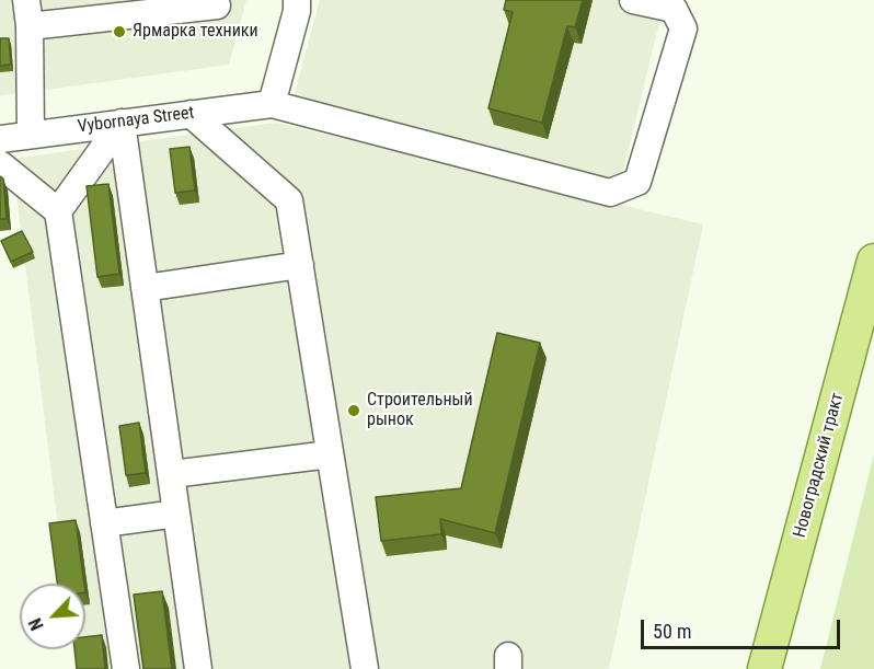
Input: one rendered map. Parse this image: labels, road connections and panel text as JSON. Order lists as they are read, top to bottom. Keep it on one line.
{"streets":{"main road":["Новоградский тракт"],"street":["Vybornaya Street"]},"places":["Ярмарка техники","Строительный рынок"],"scale_bar":"50 m","north":"bottom left"}
